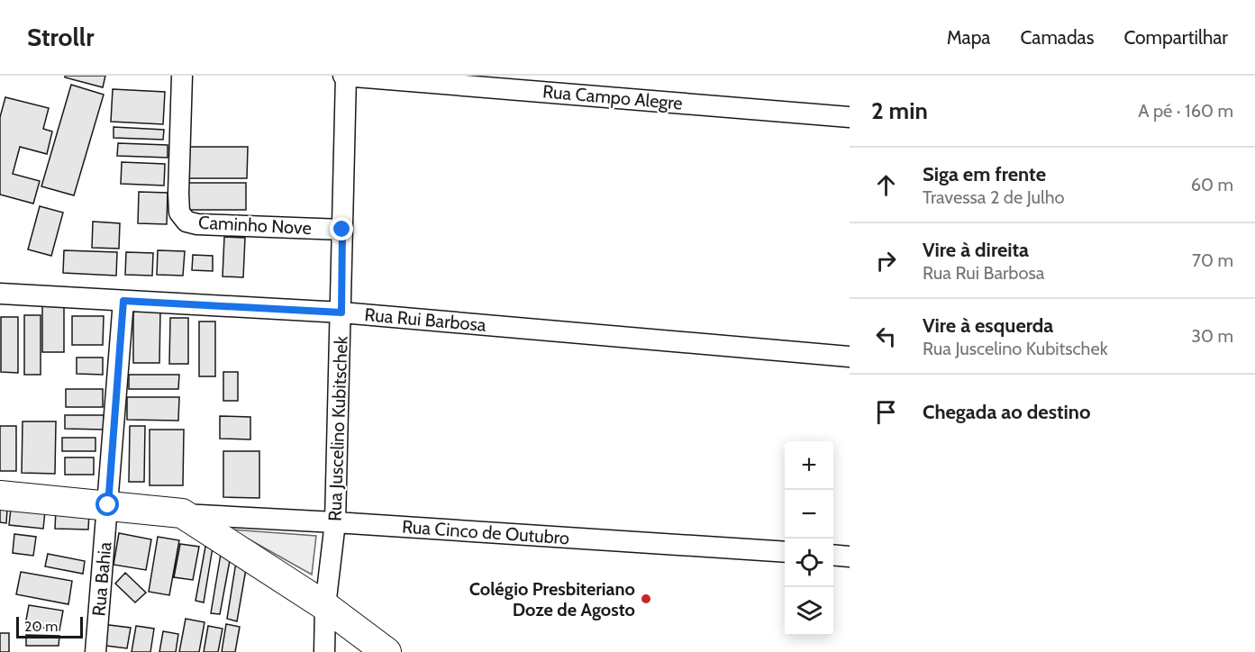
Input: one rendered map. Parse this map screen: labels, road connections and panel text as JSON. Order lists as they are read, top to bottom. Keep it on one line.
{"streets":{"street":["Rua Campo Alegre","Caminho Nove","Rua Rui Barbosa","Rua Juscelino Kubitschek","Rua Cinco de Outubro","Rua Bahia"]},"crossings":[["Rua Campo Alegre","Rua Juscelino Kubitschek"],["Caminho Nove","Rua Juscelino Kubitschek"],["Rua Rui Barbosa","Rua Juscelino Kubitschek"],["Rua Rui Barbosa","Rua Bahia"],["Rua Juscelino Kubitschek","Rua Cinco de Outubro"],["Rua Cinco de Outubro","Rua Bahia"]],"places":["Colégio Presbiteriano Doze de Agosto"],"scale_bar":"20 m","page":{"header":"Strollr","nav":["Mapa","Camadas","Compartilhar"],"heading":["2 min","A pé · 160 m"],"list":[["Siga em frente","Travessa 2 de Julho","60 m"],["Vire à direita","Rua Rui Barbosa","70 m"],["Vire à esquerda","Rua Juscelino Kubitschek","30 m"],"Chegada ao destino"],"map_buttons":["+","−"],"scale":"20 m"}}
